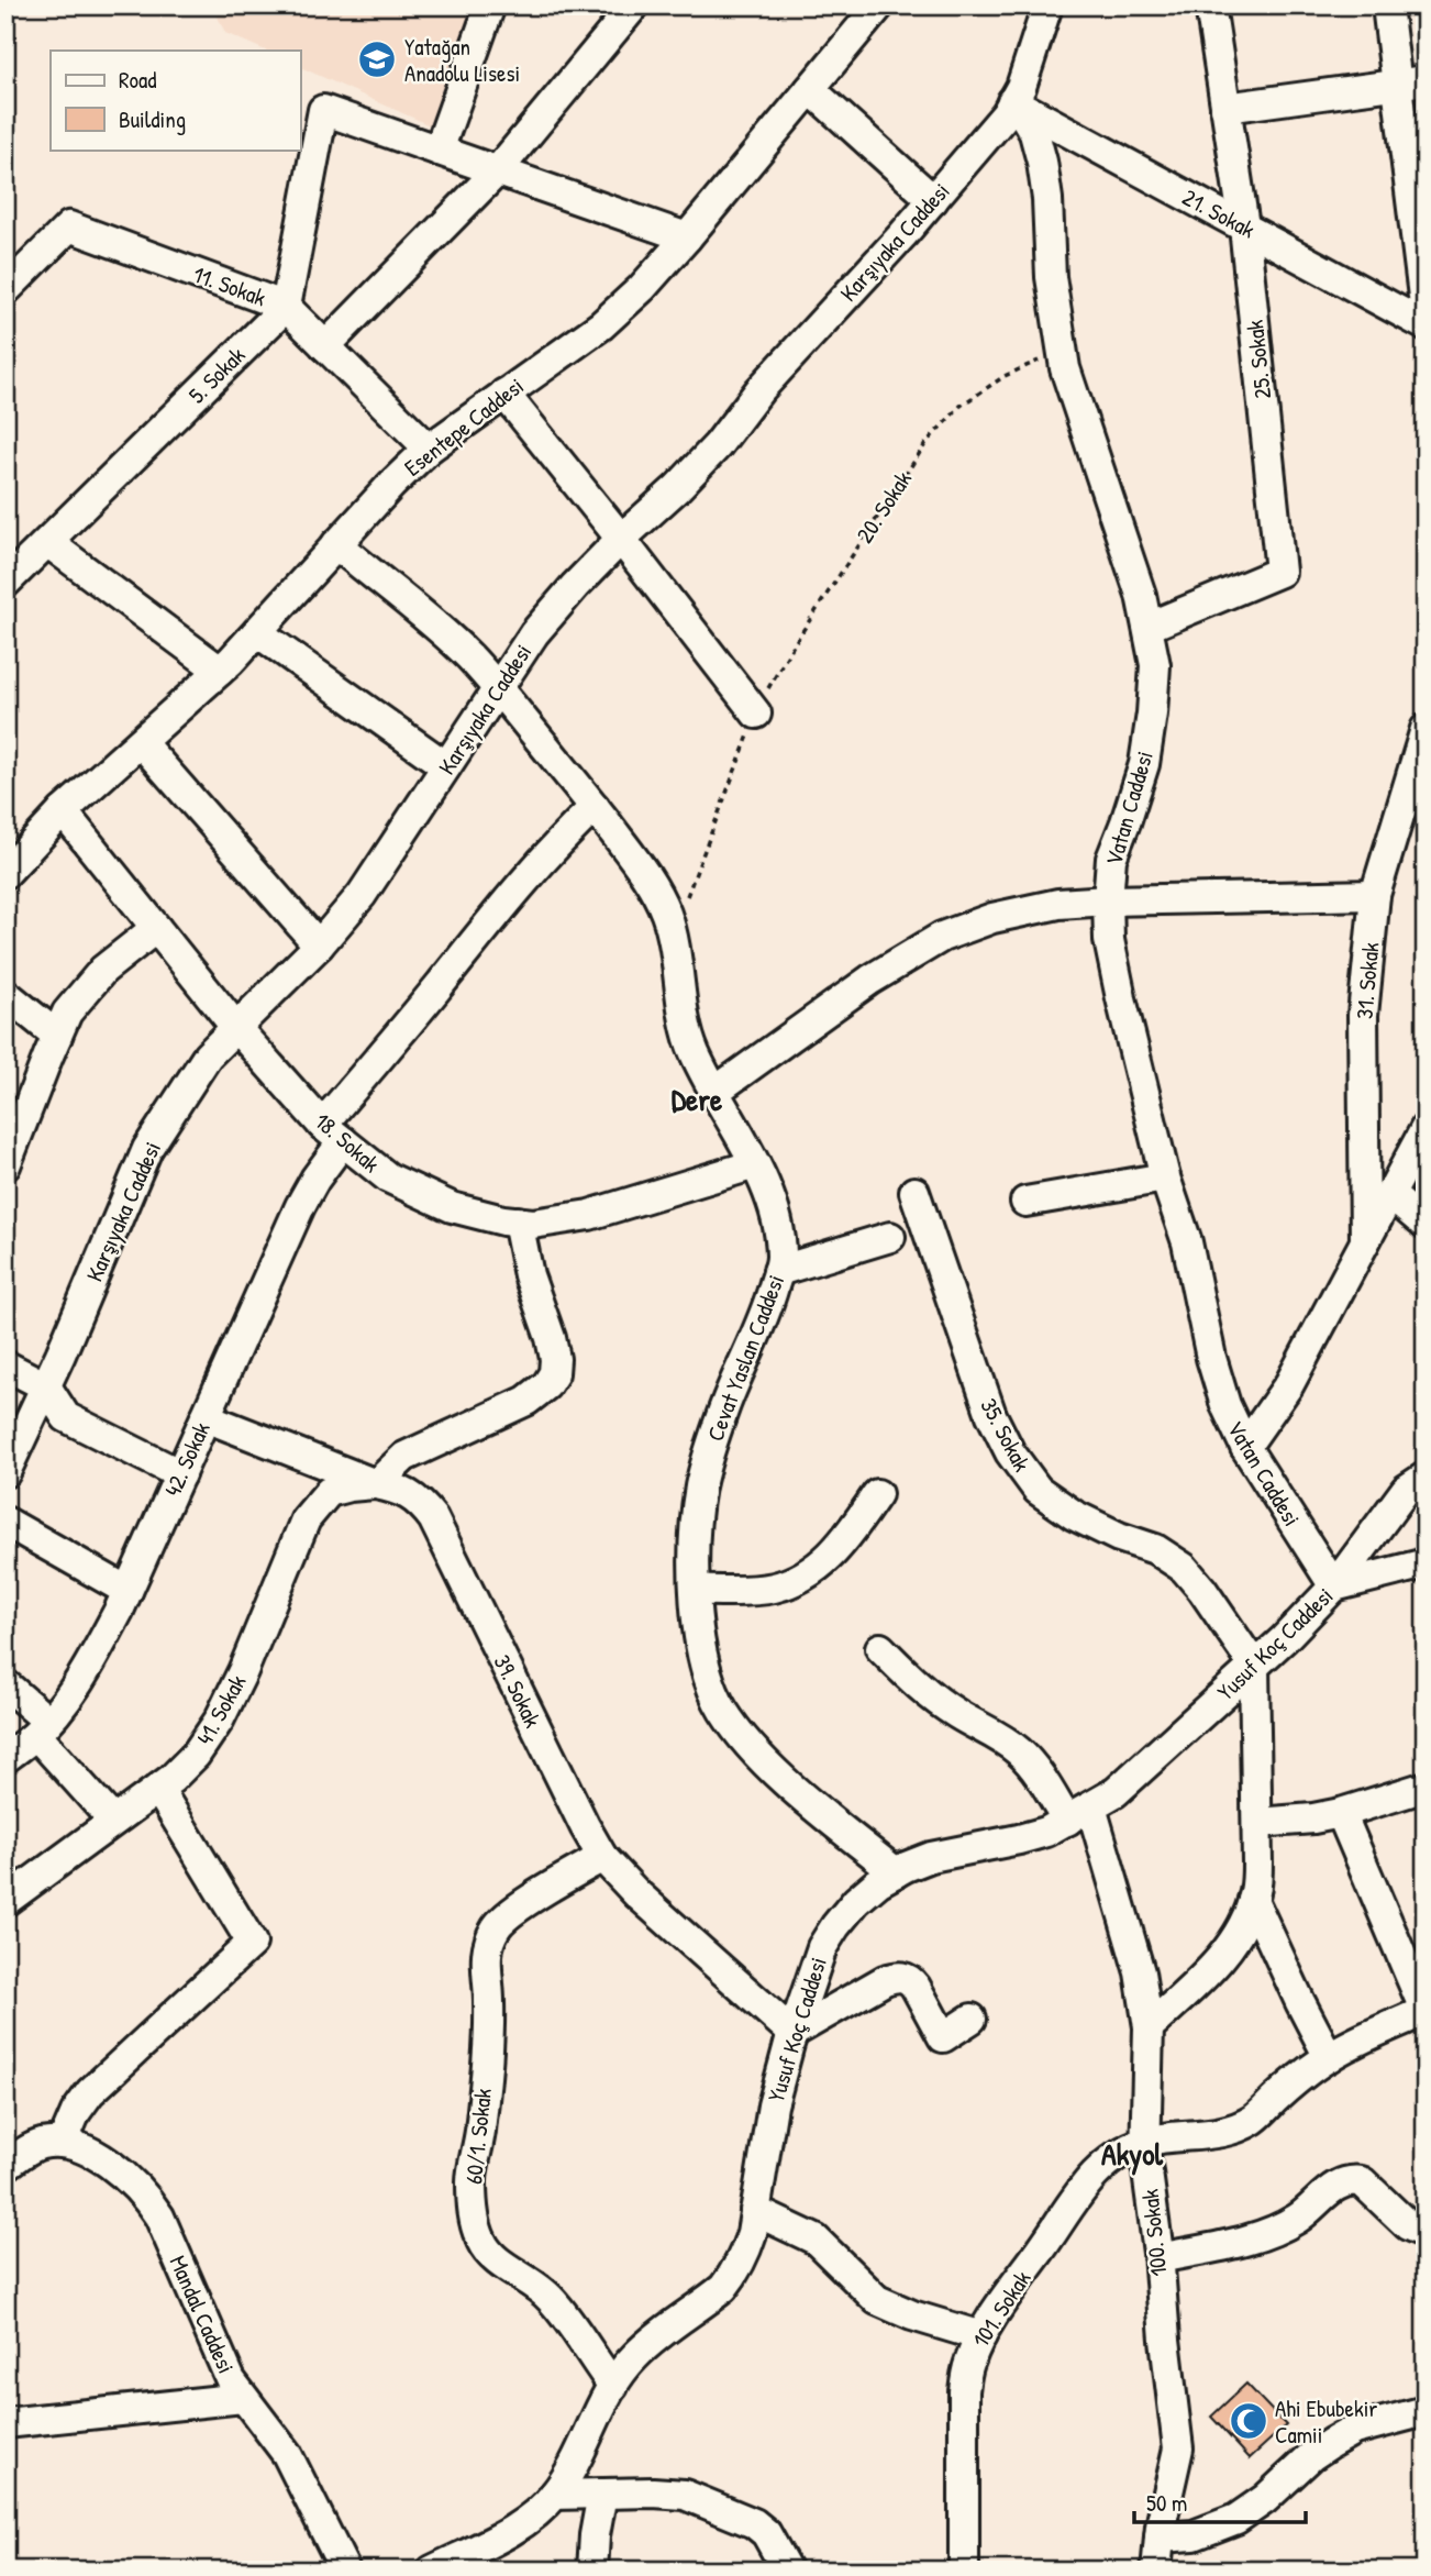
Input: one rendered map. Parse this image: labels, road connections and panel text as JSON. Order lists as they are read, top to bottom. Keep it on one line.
{"streets":{"street":["21. Sokak","Karşıyaka Caddesi","11. Sokak","25. Sokak","5. Sokak","Esentepe Caddesi","Vatan Caddesi","31. Sokak","18. Sokak","Cevat Yaslan Caddesi","35. Sokak","42. Sokak","Yusuf Koç Caddesi","39. Sokak","41. Sokak","60/1. Sokak","100. Sokak","101. Sokak","Mandal Caddesi"],"path":["20. Sokak"]},"crossings":[["21. Sokak","Karşıyaka Caddesi"],["21. Sokak","25. Sokak"],["21. Sokak","Vatan Caddesi"],["Karşıyaka Caddesi","Vatan Caddesi"],["Karşıyaka Caddesi","18. Sokak"],["Karşıyaka Caddesi","Cevat Yaslan Caddesi"],["11. Sokak","5. Sokak"],["11. Sokak","Esentepe Caddesi"],["25. Sokak","Vatan Caddesi"],["Esentepe Caddesi","18. Sokak"],["Esentepe Caddesi","Cevat Yaslan Caddesi"],["20. Sokak","Vatan Caddesi"],["20. Sokak","Cevat Yaslan Caddesi"],["Vatan Caddesi","Yusuf Koç Caddesi"],["18. Sokak","Cevat Yaslan Caddesi"],["18. Sokak","42. Sokak"],["Cevat Yaslan Caddesi","42. Sokak"],["Cevat Yaslan Caddesi","Yusuf Koç Caddesi"],["35. Sokak","Yusuf Koç Caddesi"],["42. Sokak","39. Sokak"],["Yusuf Koç Caddesi","39. Sokak"],["Yusuf Koç Caddesi","60/1. Sokak"],["Yusuf Koç Caddesi","100. Sokak"],["39. Sokak","41. Sokak"],["39. Sokak","60/1. Sokak"],["100. Sokak","101. Sokak"]],"districts":["Dere","Akyol"],"places":{"school or university":["Yatağan Anadolu Lisesi"],"mosque":["Ahi Ebubekir Camii"]},"legend":["Road","Building"],"scale_bar":"50 m"}
